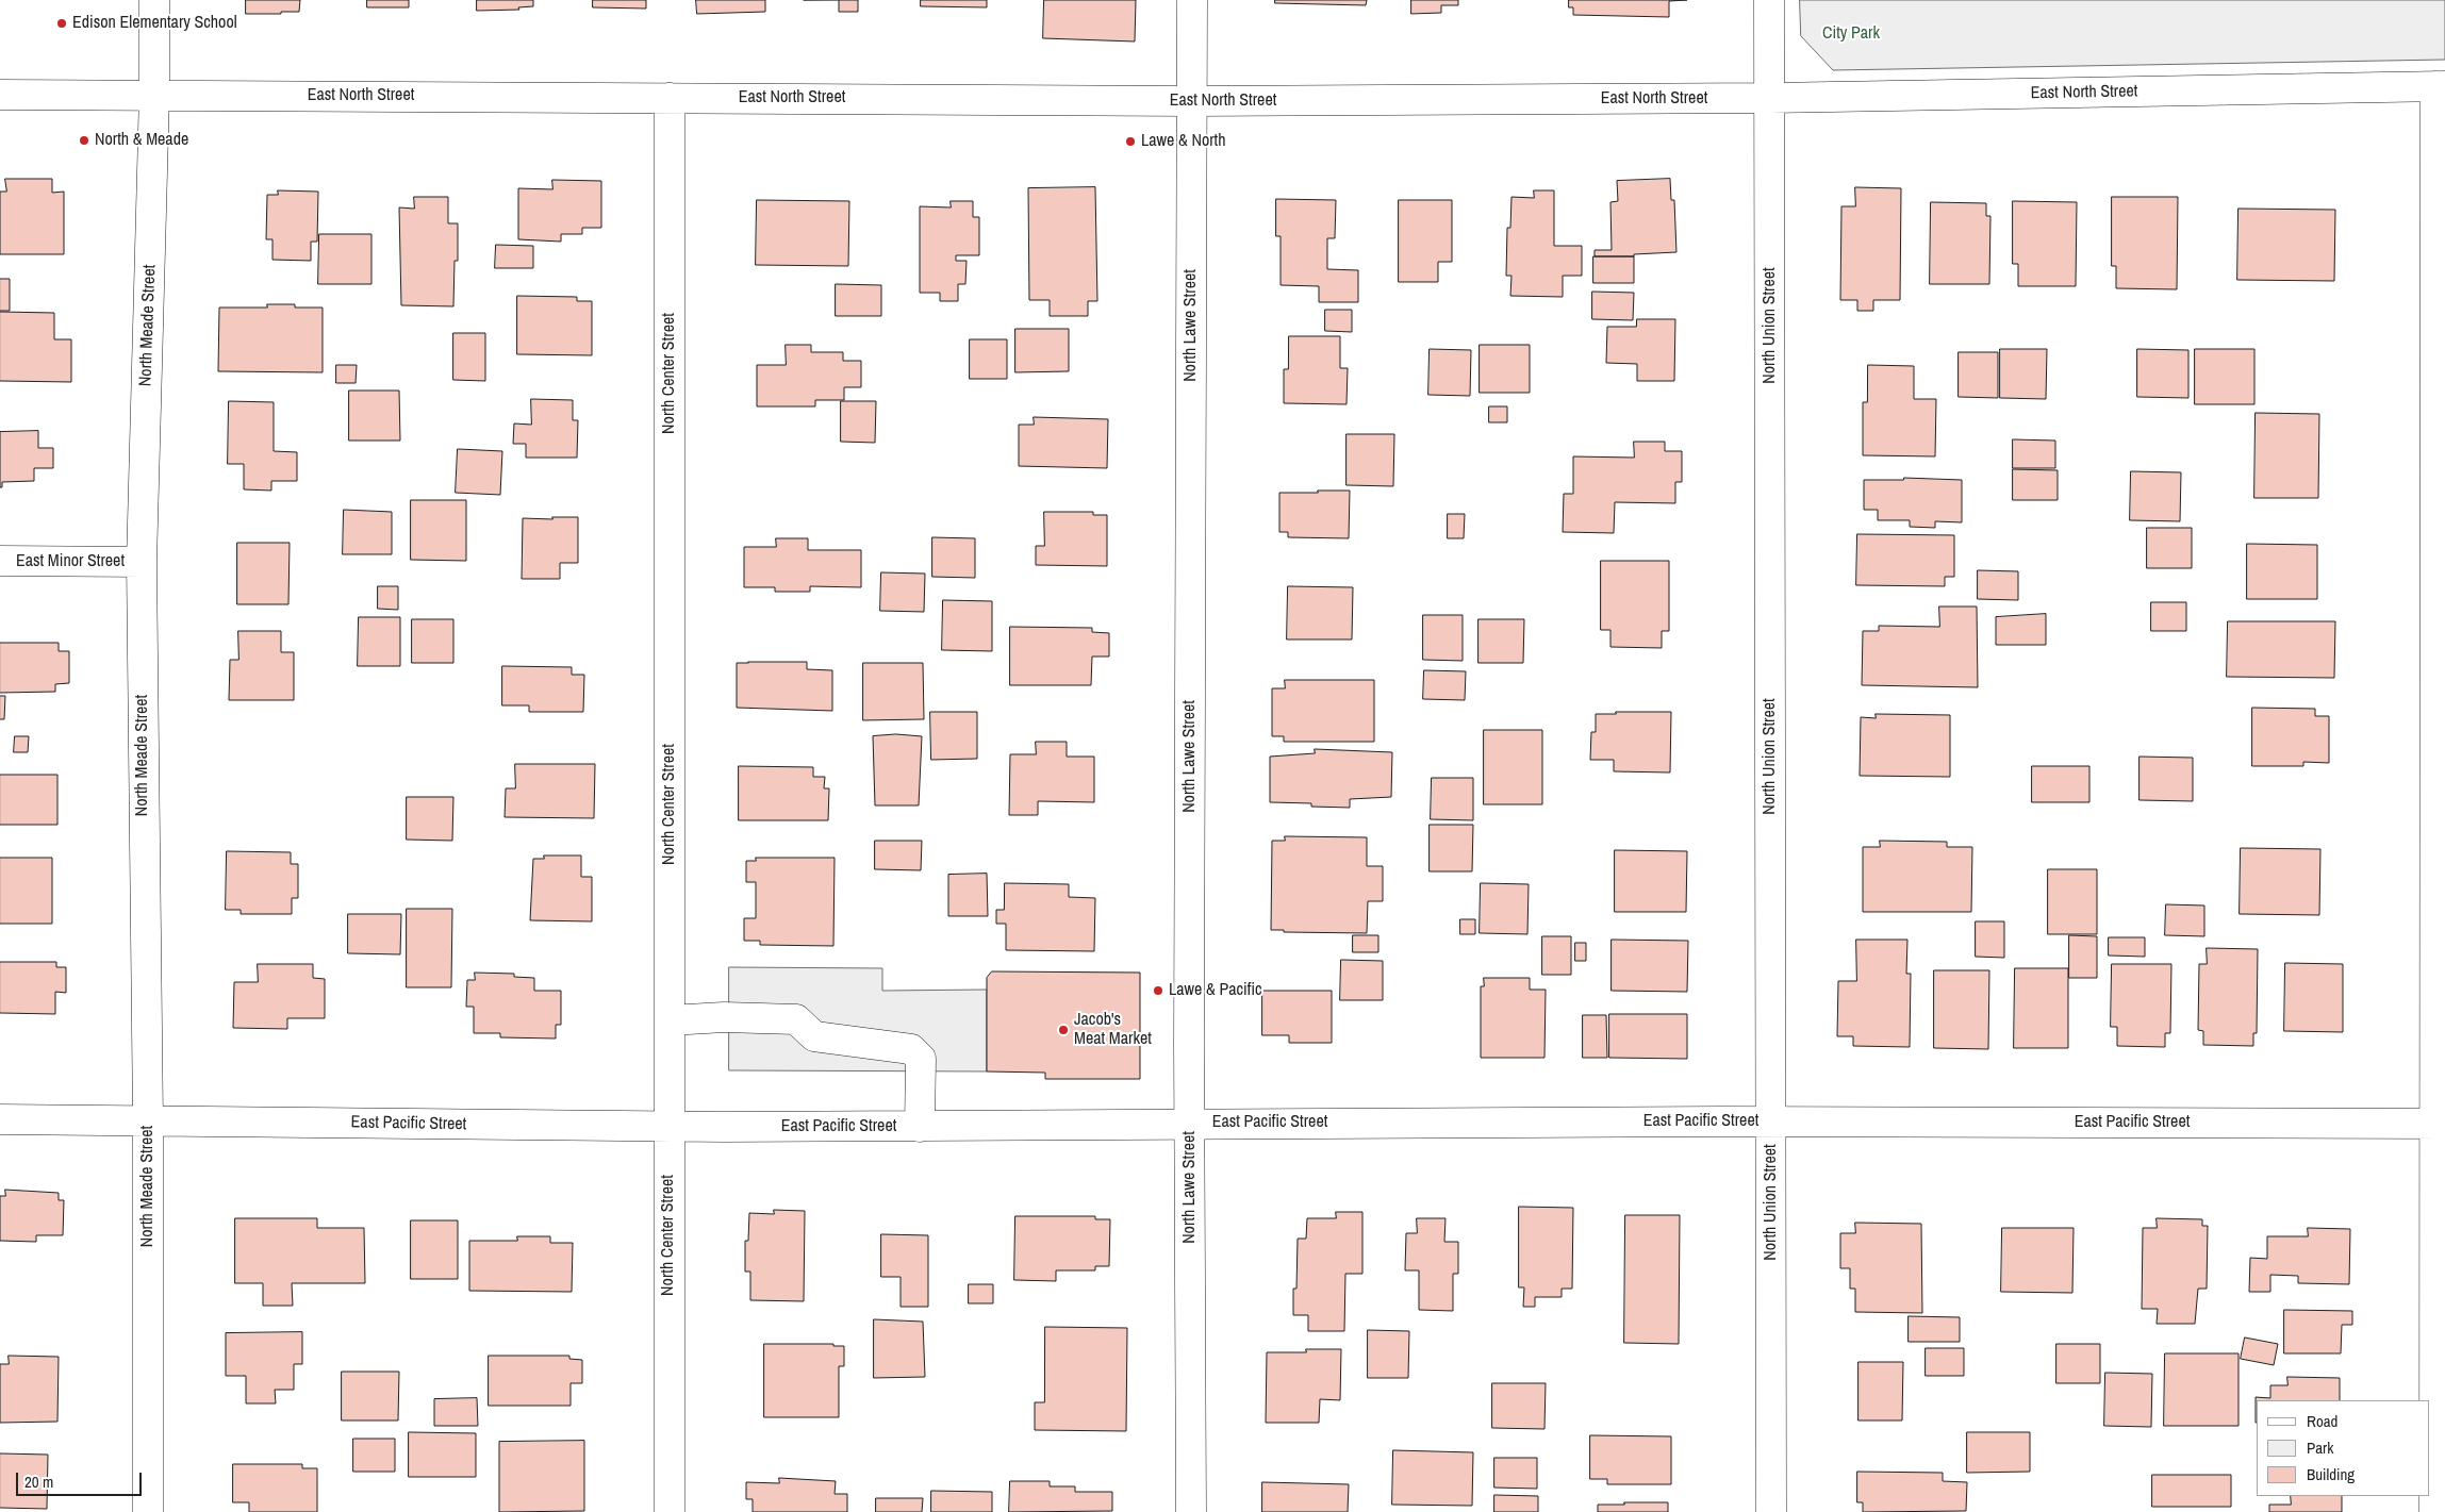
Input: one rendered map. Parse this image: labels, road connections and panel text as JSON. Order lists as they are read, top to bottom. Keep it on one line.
{"streets":{"street":["East North Street","North Meade Street","North Lawe Street","North Union Street","North Center Street","East Minor Street","East Pacific Street"]},"crossings":[["East North Street","North Meade Street"],["East North Street","North Lawe Street"],["East North Street","North Union Street"],["East North Street","North Center Street"],["North Meade Street","East Minor Street"],["North Meade Street","East Pacific Street"],["North Lawe Street","East Pacific Street"],["North Union Street","East Pacific Street"],["North Center Street","East Pacific Street"]],"parks":["City Park"],"places":["Edison Elementary School","North & Meade","Lawe & North","Lawe & Pacific","Jacob's Meat Market"],"legend":["Road","Park","Building"],"scale_bar":"20 m"}
